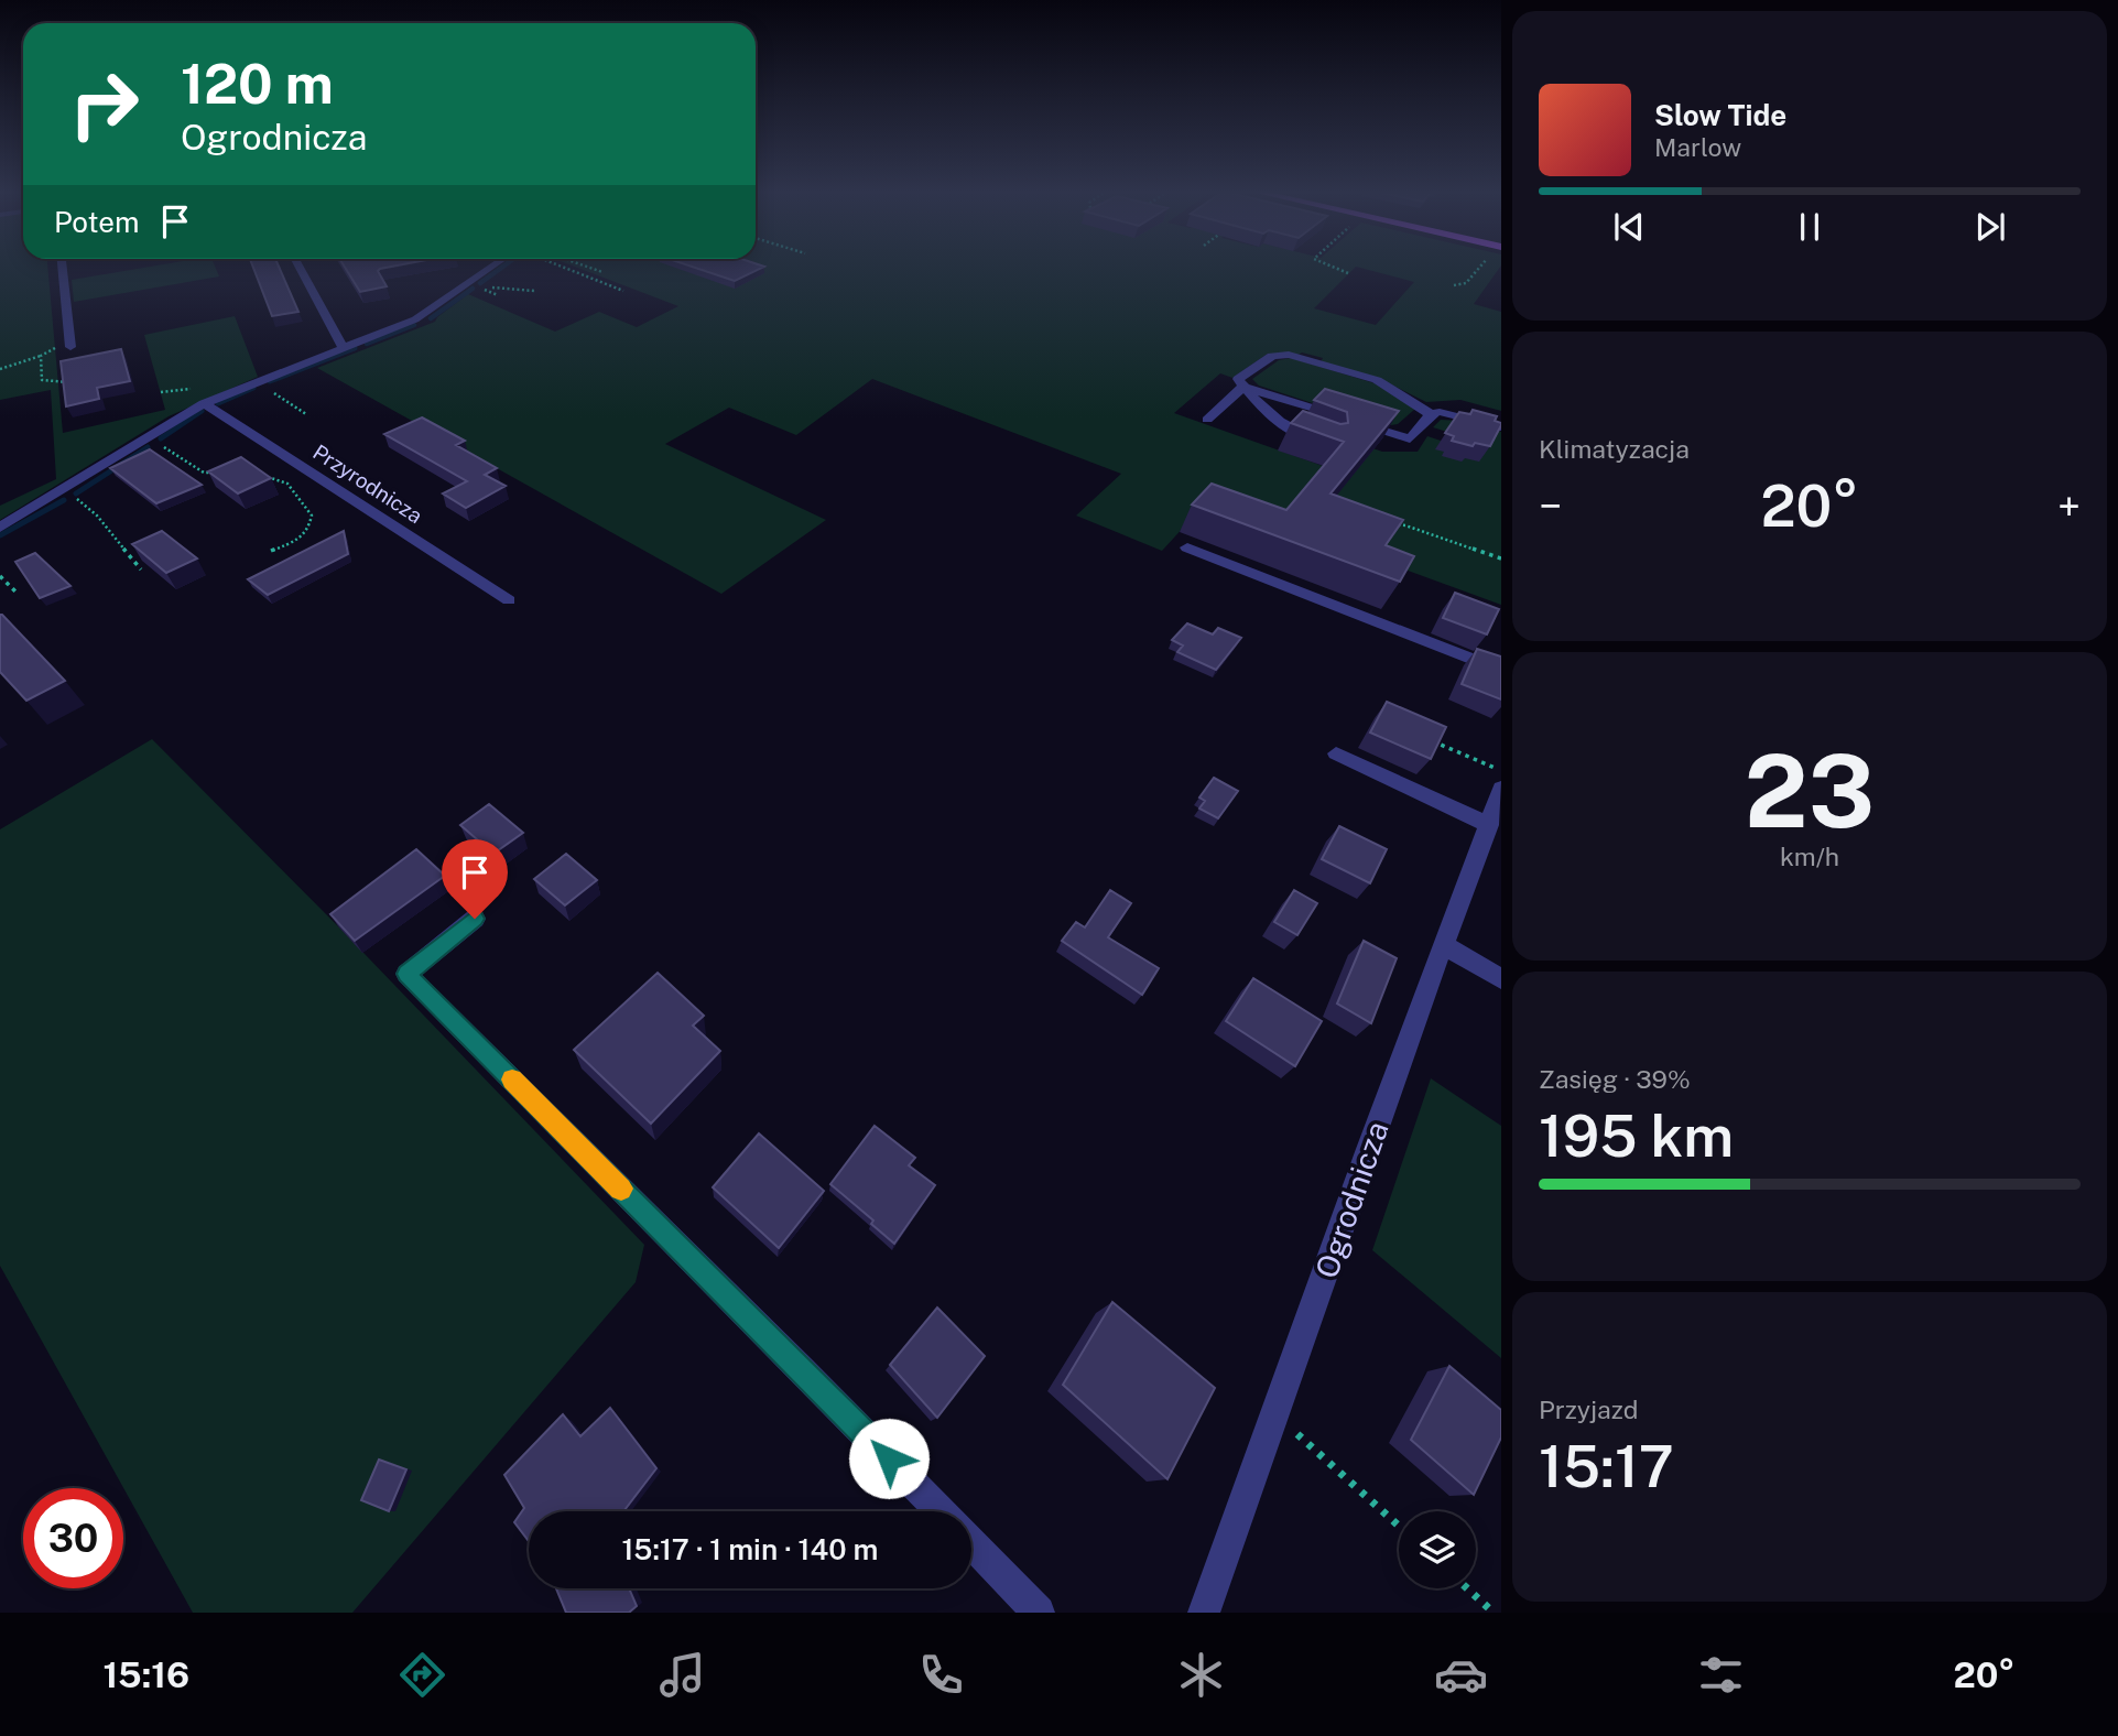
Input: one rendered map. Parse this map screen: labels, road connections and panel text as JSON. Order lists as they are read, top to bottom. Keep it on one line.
{"streets":{"street":["Przyrodnicza","Ogrodnicza"]},"page":{"turn":["120 m","Ogrodnicza"],"song":["Slow Tide","Marlow"],"then":"Potem","tile":["Klimatyzacja",["23","km/h"],["Zasięg · 39%","195 km"],["Przyjazd","15:17"]],"heat":["−","20°","+"],"limit":"30","trip":"15:17 · 1 min · 140 m","tabs":["15:16","20°"]}}
